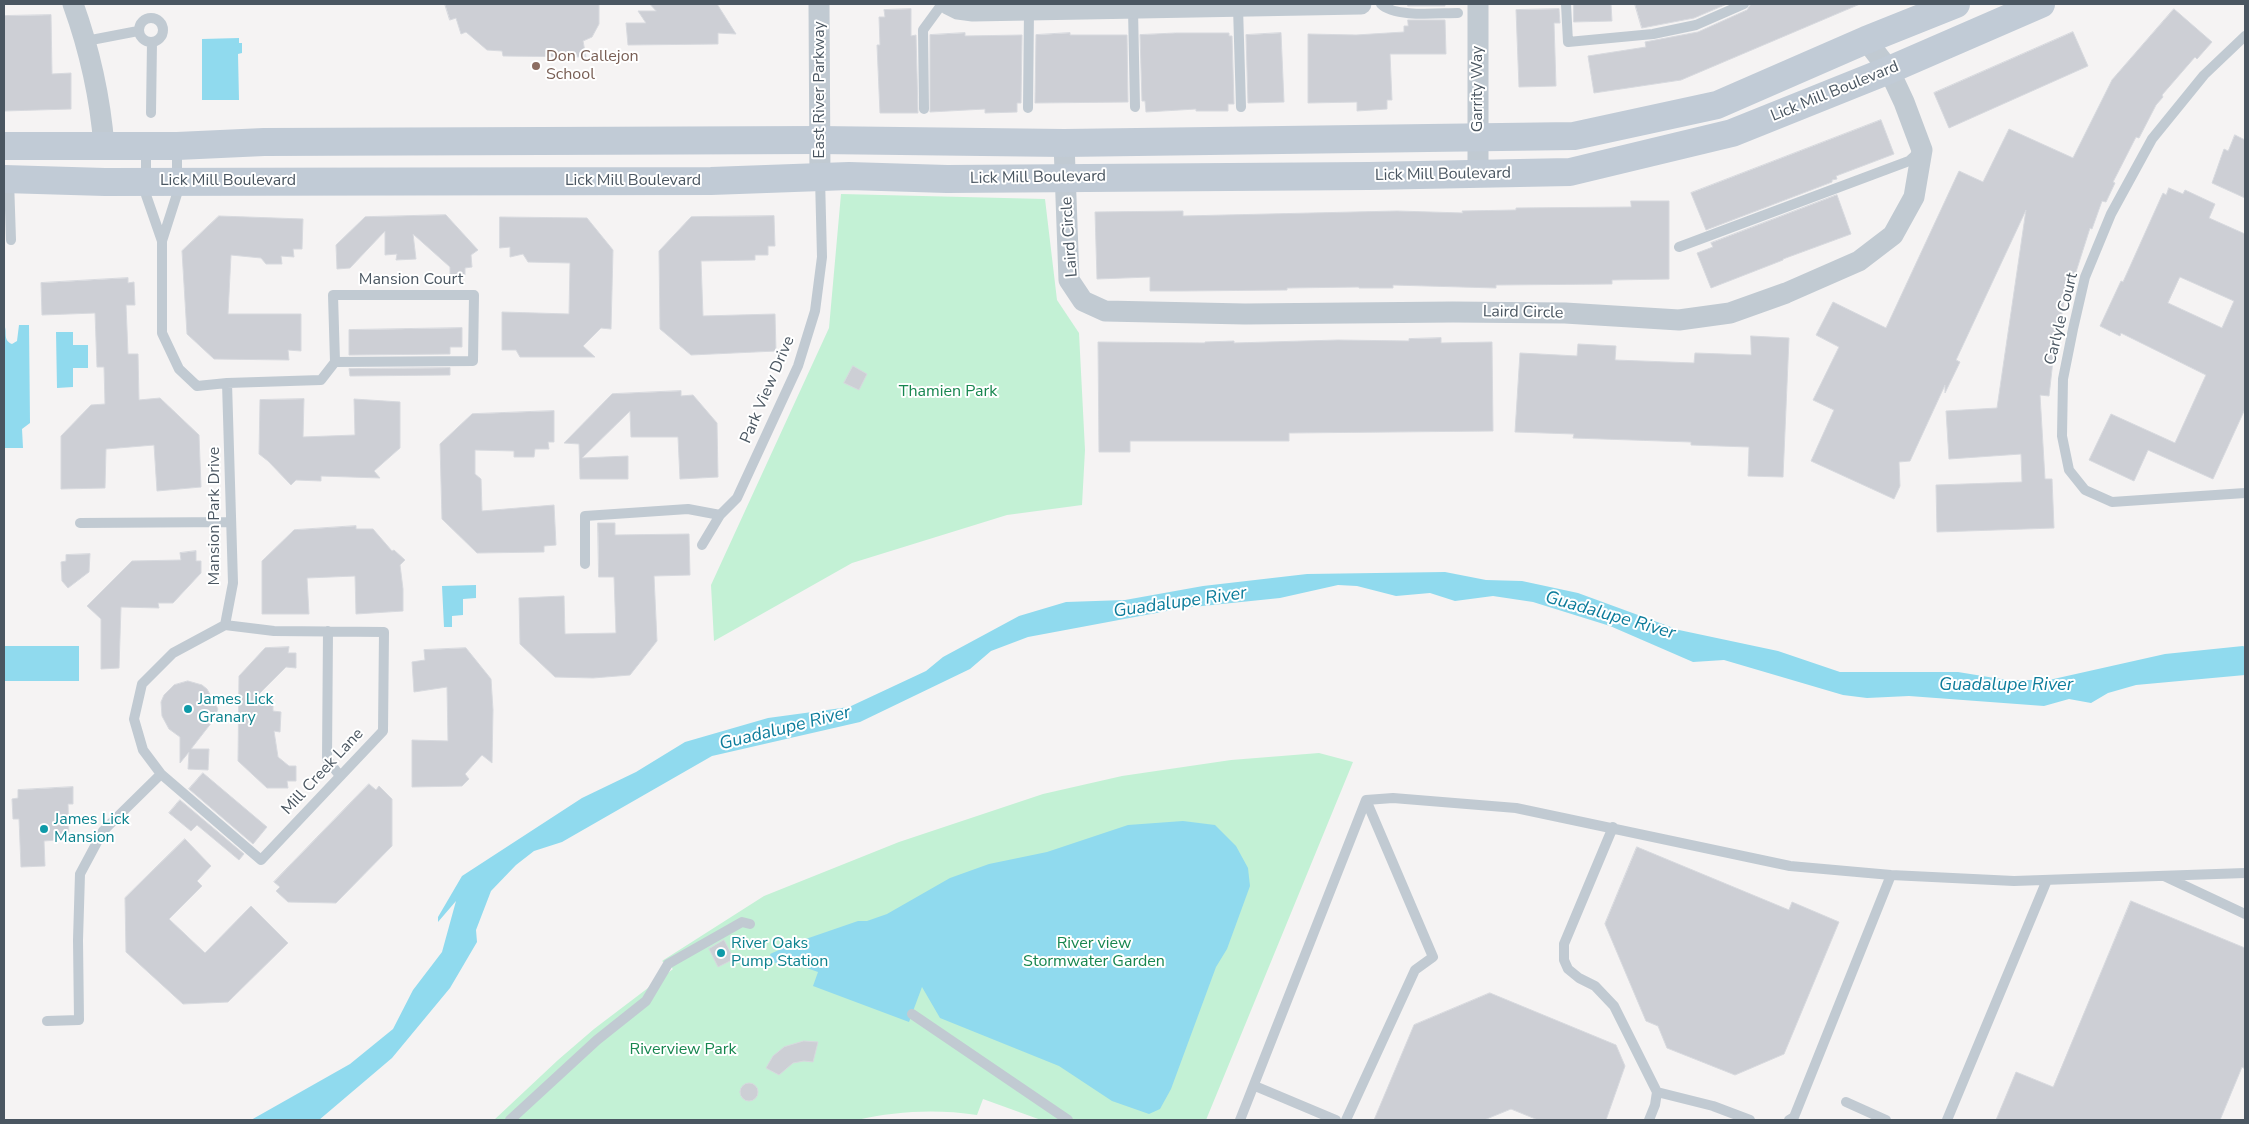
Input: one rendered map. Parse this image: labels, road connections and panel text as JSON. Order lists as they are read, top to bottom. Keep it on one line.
{"streets":{"main road":["Lick Mill Boulevard"],"street":["Garrity Way","East River Parkway","Laird Circle"],"lane":["Mansion Court","Carlyle Court","Park View Drive","Mansion Park Drive","Mill Creek Lane"]},"crossings":[["Garrity Way","Lick Mill Boulevard"],["East River Parkway","Lick Mill Boulevard"],["East River Parkway","Park View Drive"],["Lick Mill Boulevard","Laird Circle"],["Lick Mill Boulevard","Park View Drive"],["Mansion Park Drive","Mill Creek Lane"]],"water":["Guadalupe River"],"parks":["Thamien Park","River view Stormwater Garden","Riverview Park"],"places":["Don Callejon School","James Lick Granary","James Lick Mansion","River Oaks Pump Station"]}
